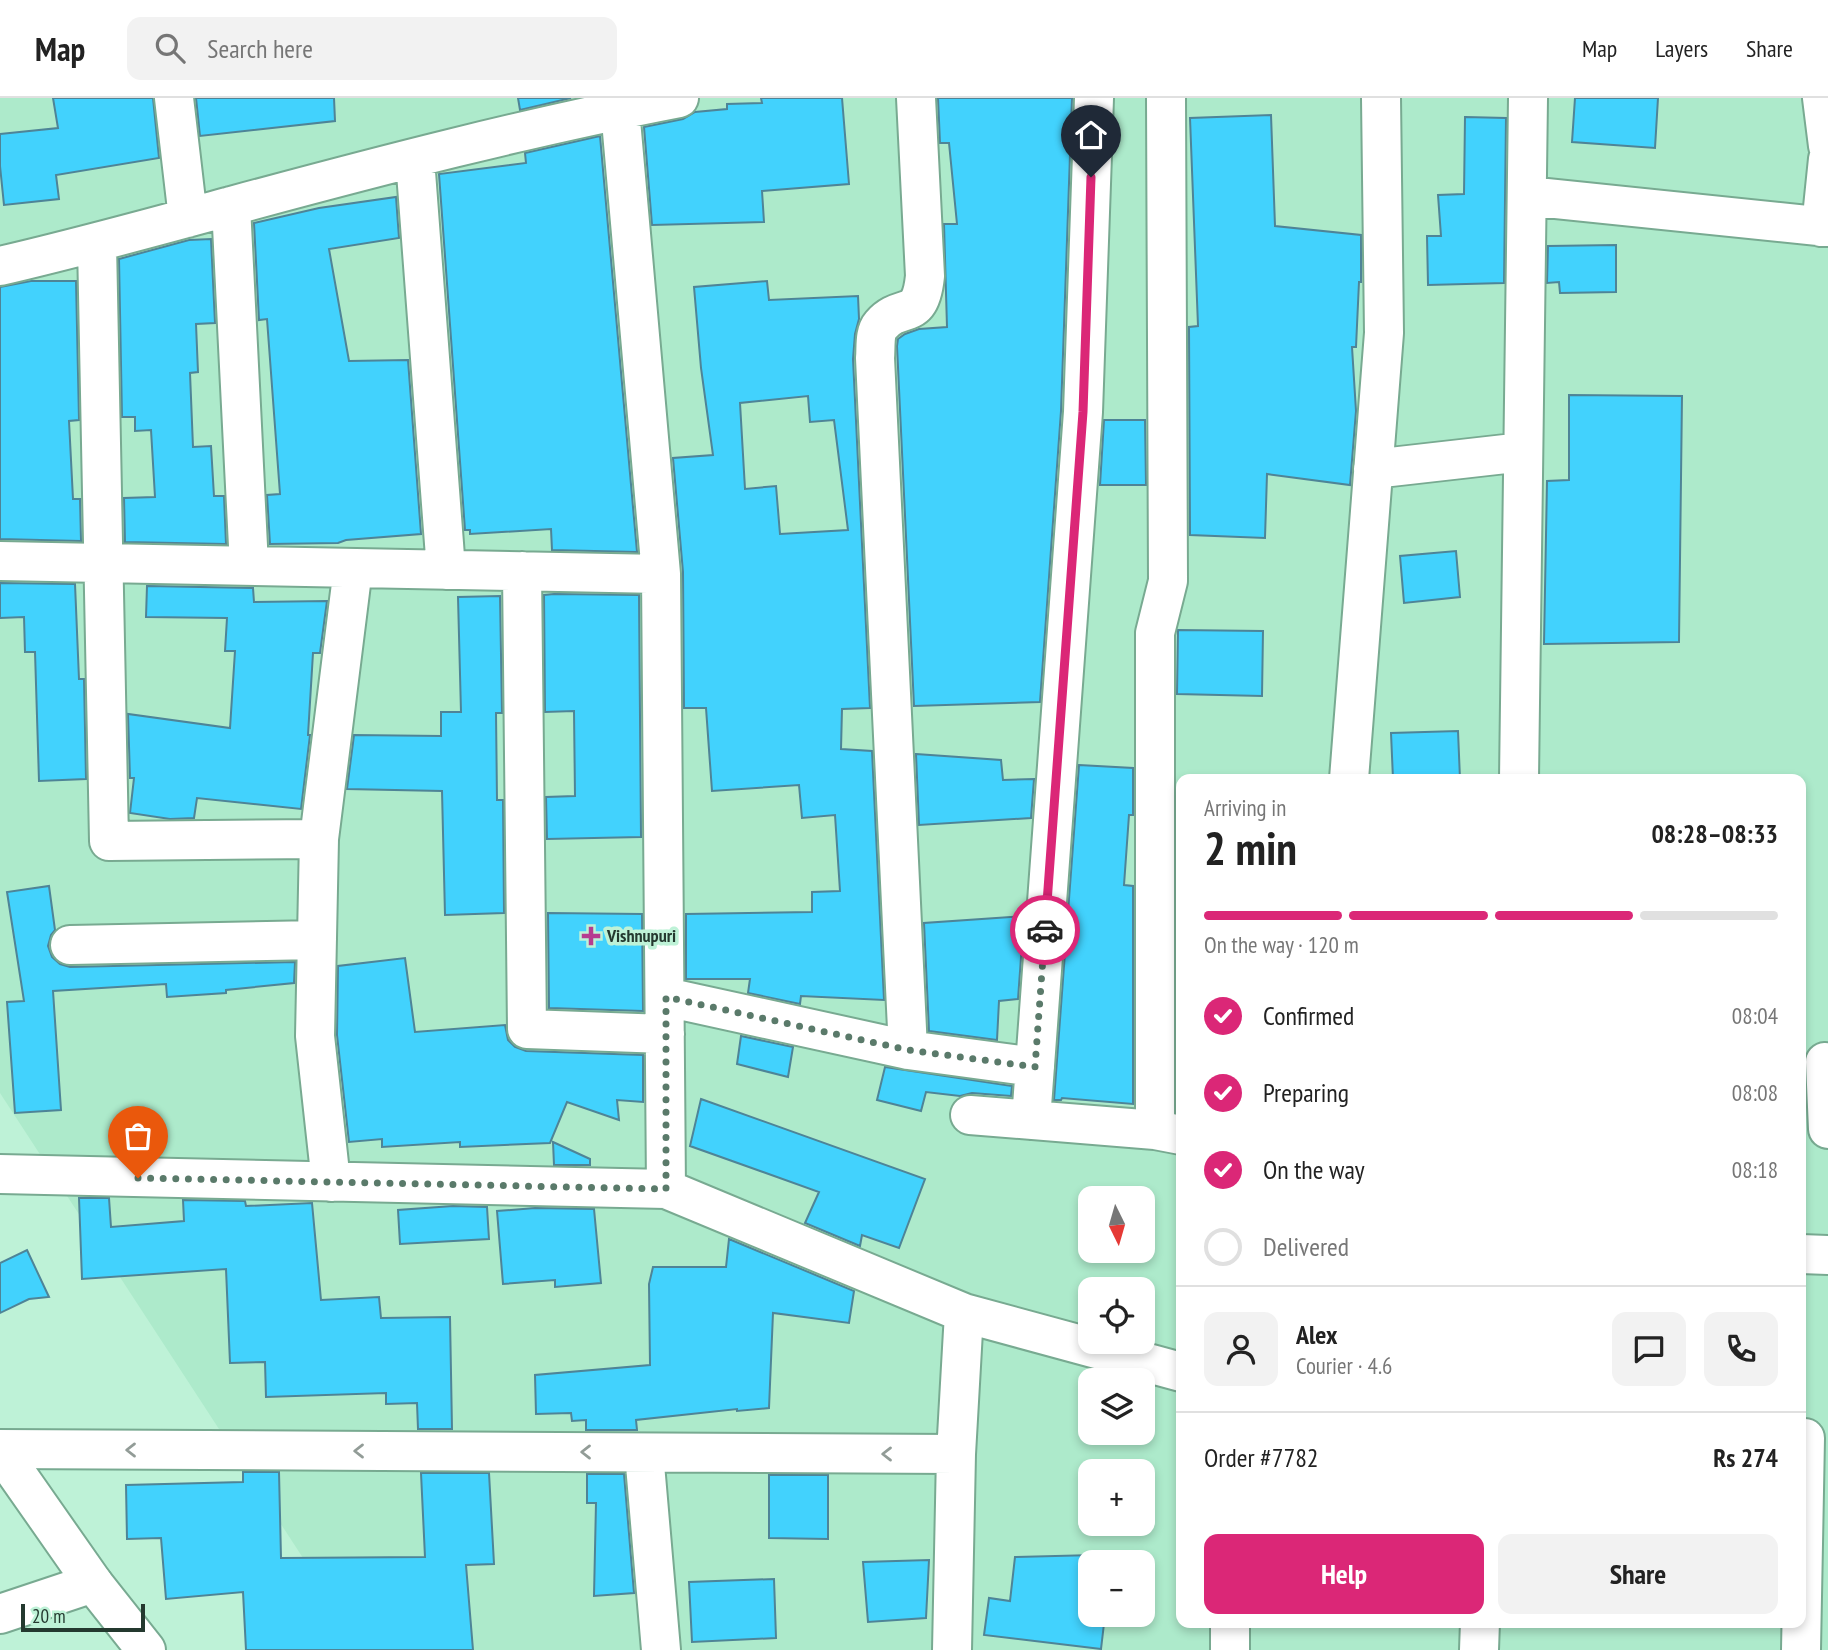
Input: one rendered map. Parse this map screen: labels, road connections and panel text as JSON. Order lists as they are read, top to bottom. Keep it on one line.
{"places":{"health":["Vishnupuri"]},"scale_bar":"20 m","north":"bottom","page":{"header":"Map","search":"Search here","nav":["Map","Layers","Share"],"heading":["2 min","Arriving in","08:28–08:33"],"panel":["Alex","Courier · 4.6","Order #7782","Rs 274"],"bar":"On the way · 120 m","list":[["Confirmed","08:04"],["Preparing","08:08"],["On the way","08:18"],"Delivered"],"map_buttons":["+","−"],"buttons":["Help","Share"],"scale":"20 m"}}
